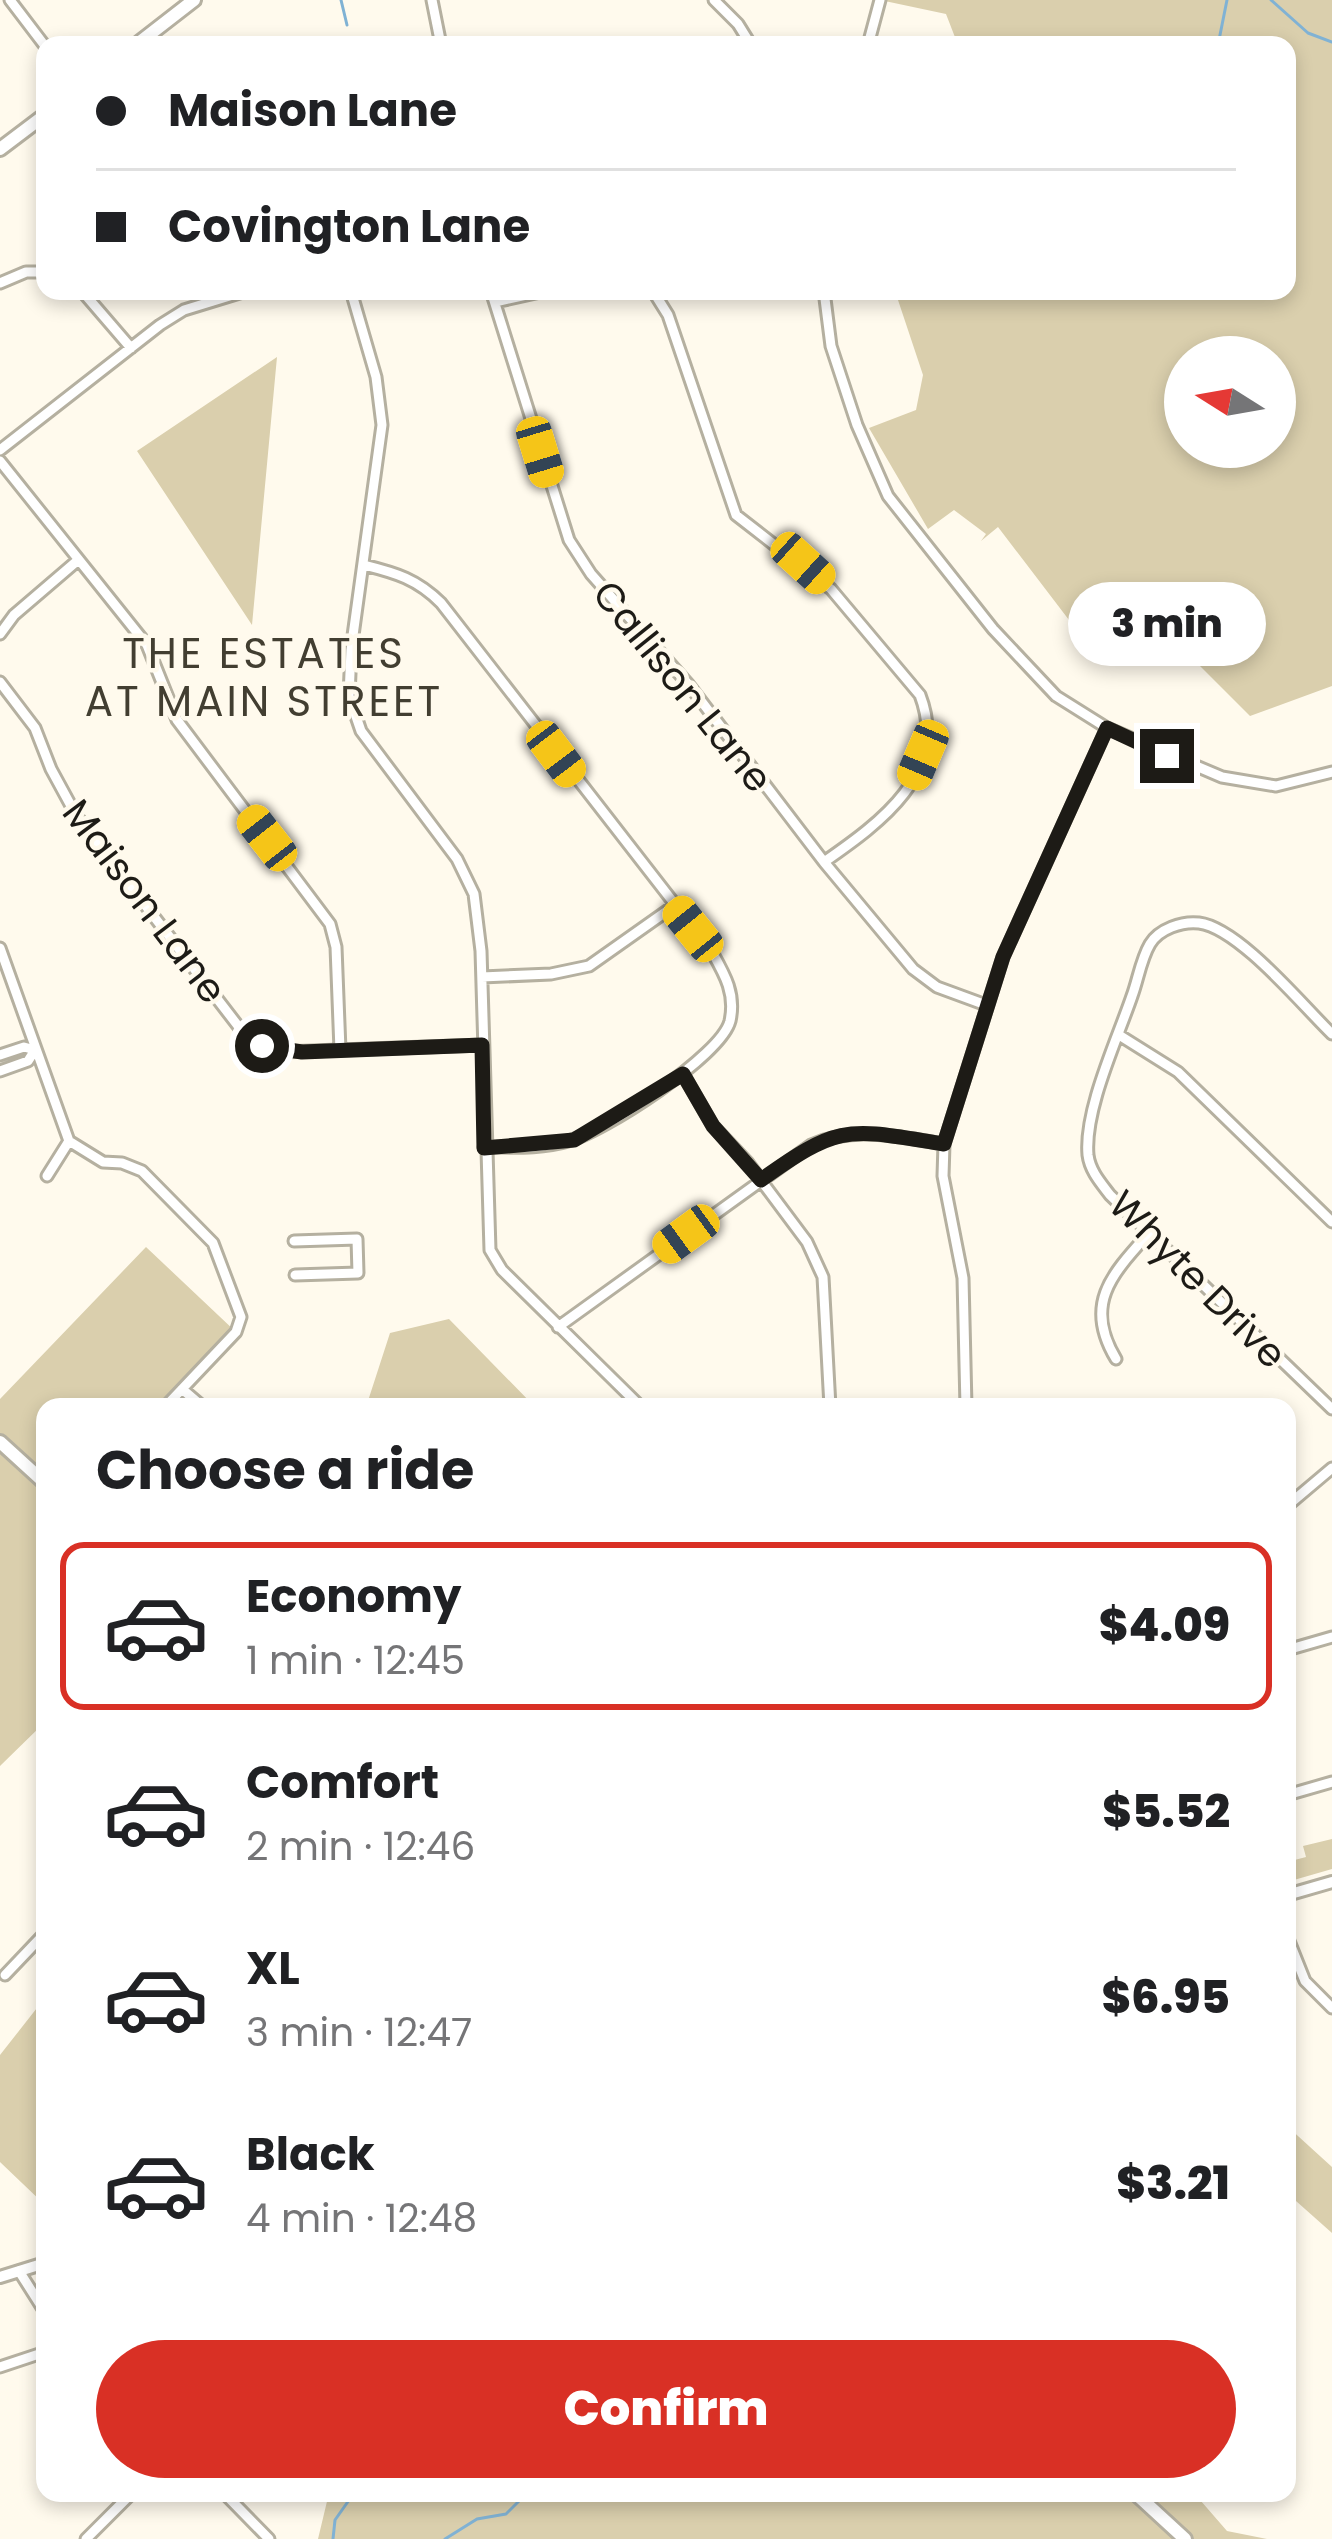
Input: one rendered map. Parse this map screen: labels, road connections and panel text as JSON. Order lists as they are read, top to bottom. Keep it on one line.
{"streets":{"street":["Callison Lane","Maison Lane","Whyte Drive"]},"districts":["THE ESTATES AT MAIN STREET"],"north":"left","page":{"banner":["Maison Lane","Covington Lane"],"bubble":"3 min","heading":"Choose a ride","list":[{"name":"Economy","note":"1 min · 12:45","value":"$4.09"},{"name":"Comfort","note":"2 min · 12:46","value":"$5.52"},{"name":"XL","note":"3 min · 12:47","value":"$6.95"},{"name":"Black","note":"4 min · 12:48","value":"$3.21"}],"buttons":"Confirm"}}
